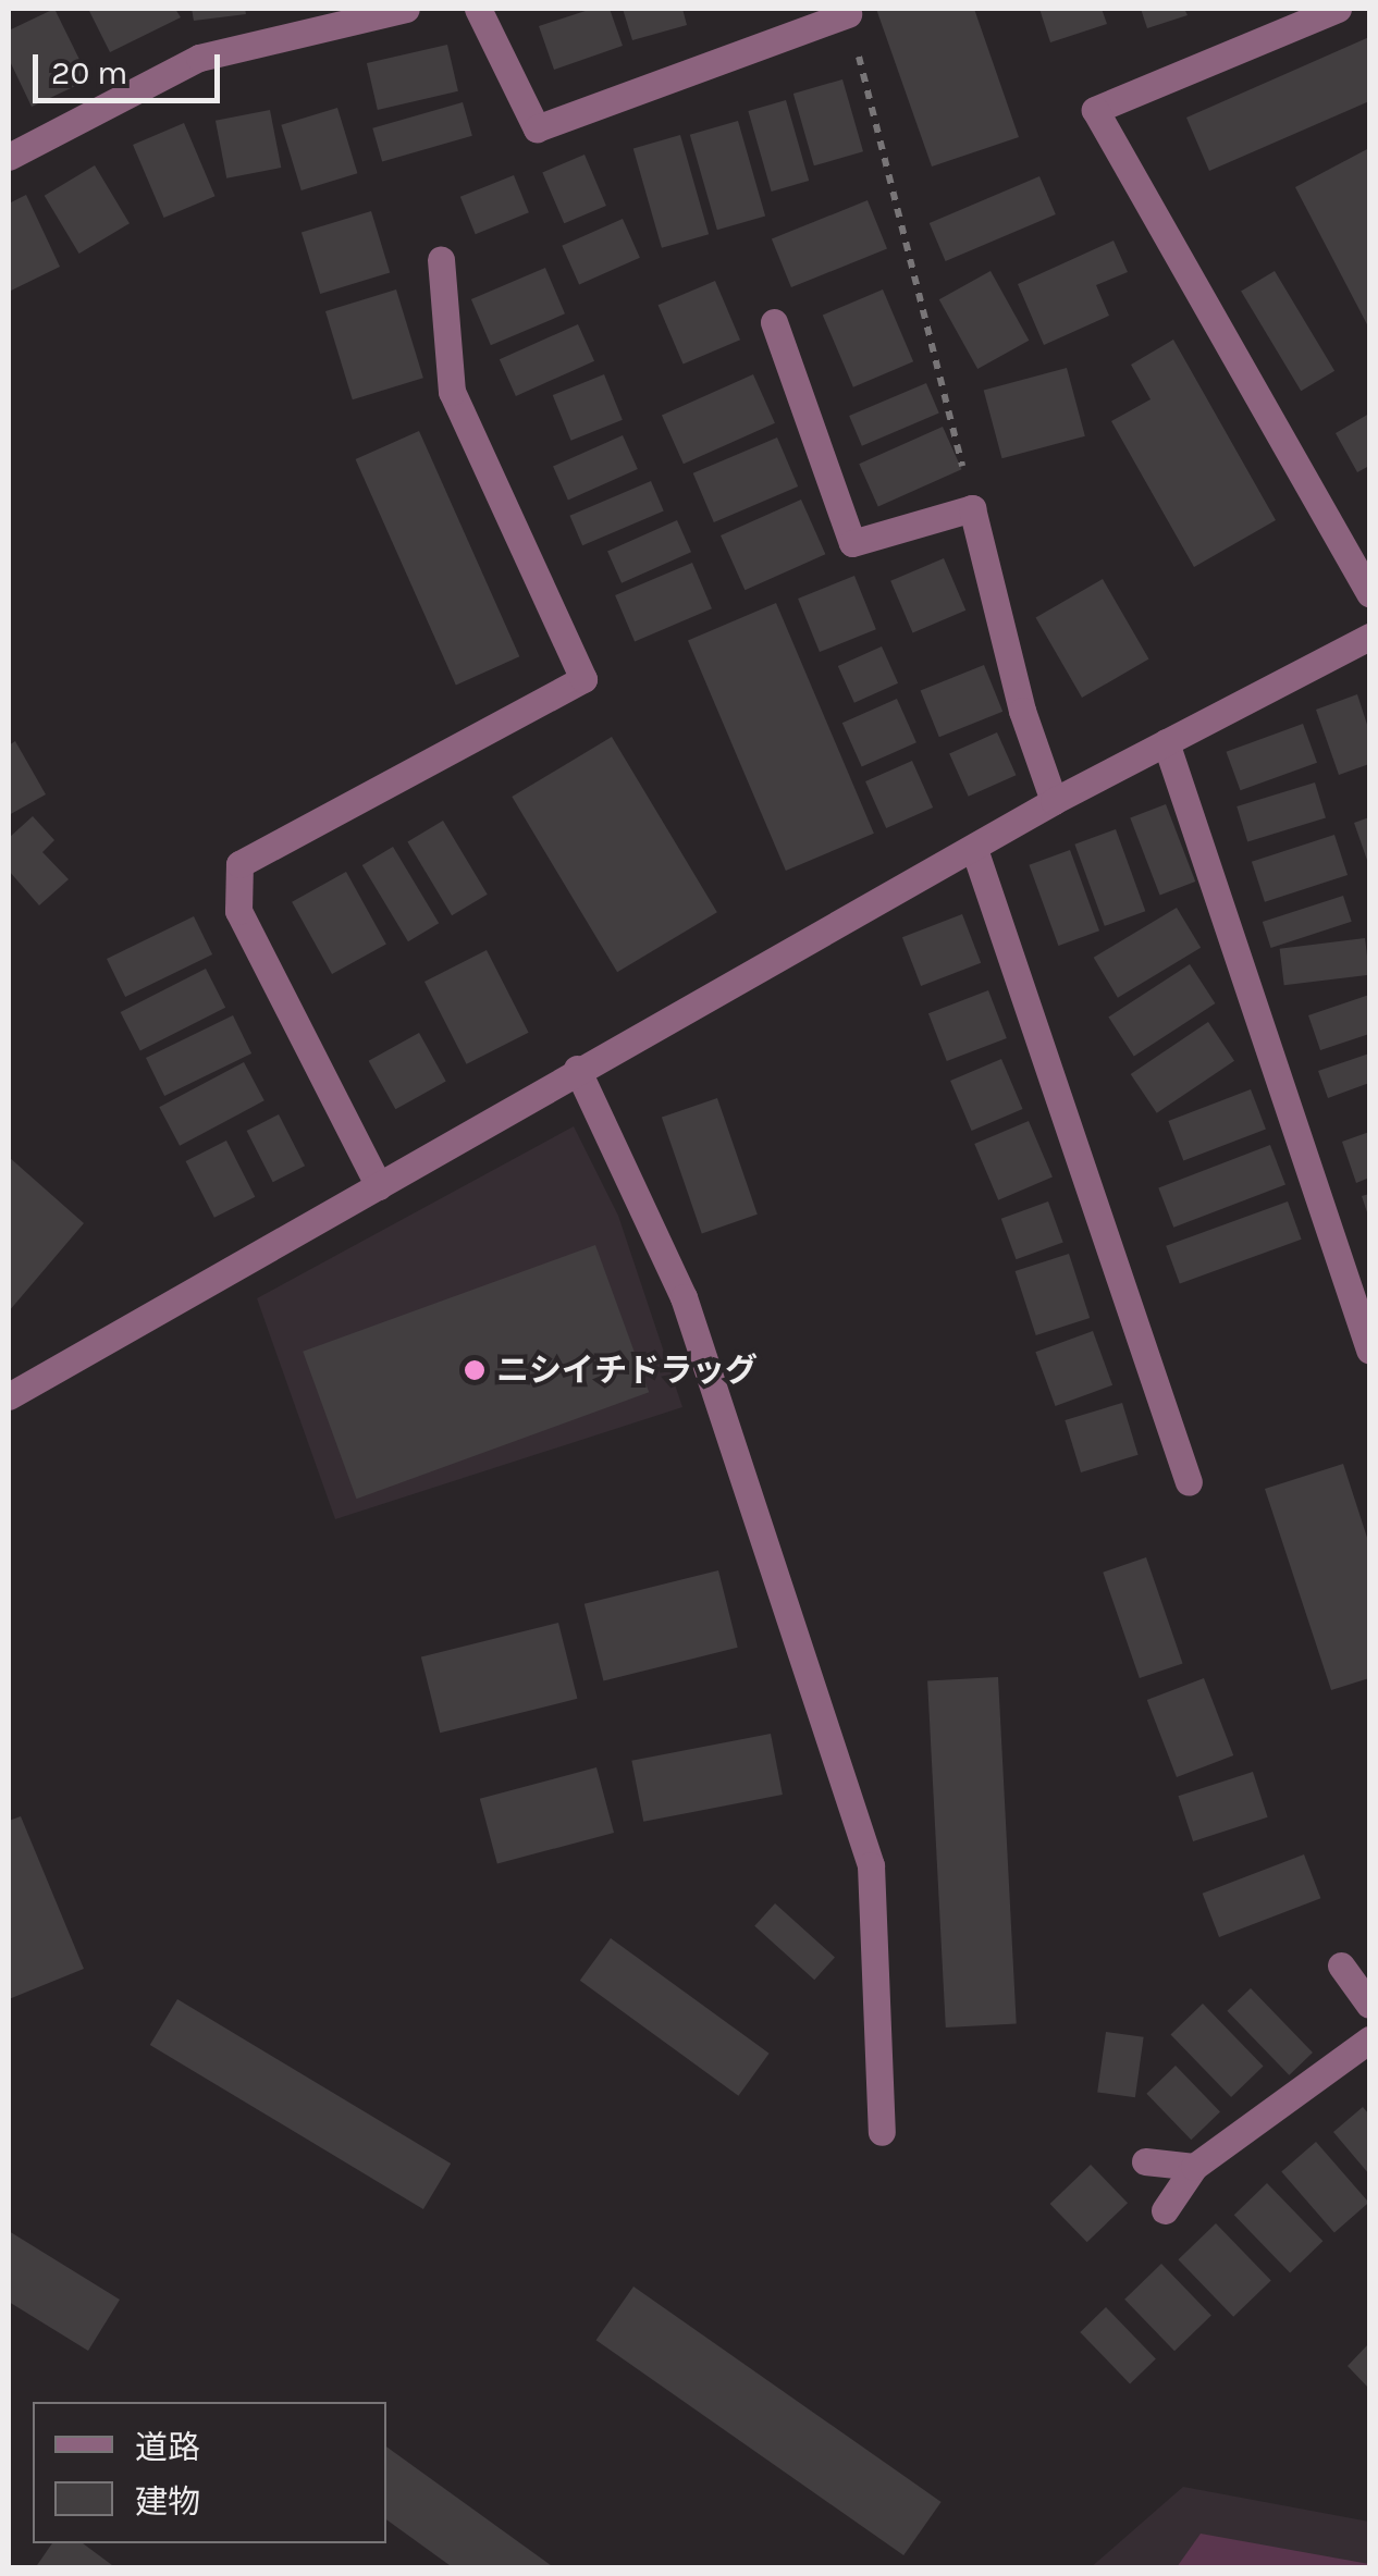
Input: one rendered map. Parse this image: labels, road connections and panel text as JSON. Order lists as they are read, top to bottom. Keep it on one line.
{"places":["ニシイチドラッグ"],"legend":["道路","建物"],"scale_bar":"20 m"}
